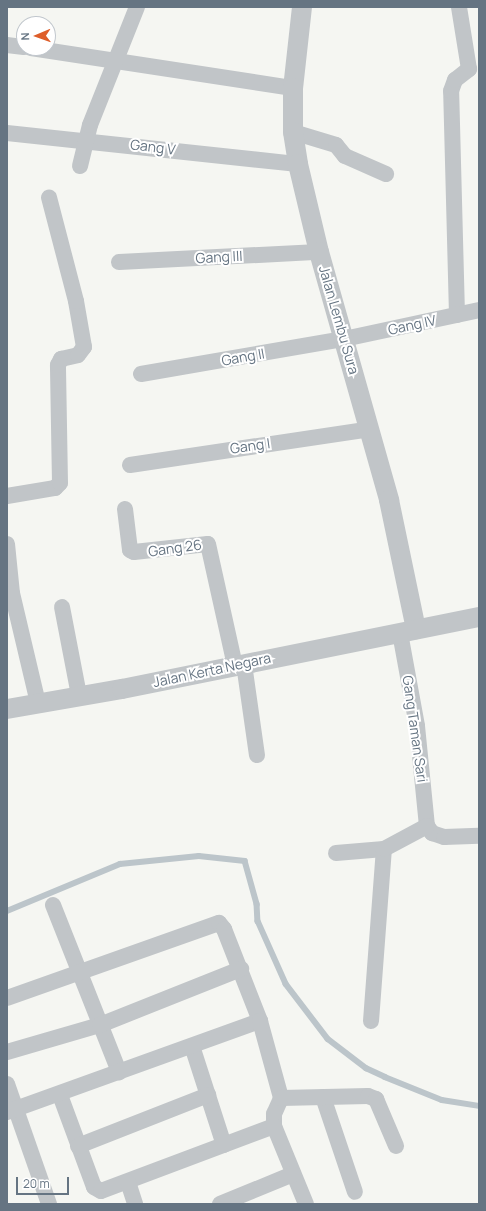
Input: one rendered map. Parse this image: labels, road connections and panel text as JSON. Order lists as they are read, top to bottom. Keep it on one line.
{"streets":{"street":["Gang V","Gang III","Jalan Lembu Sura","Gang IV","Gang II","Gang I","Gang 26","Jalan Kerta Negara","Gang Taman Sari"]},"crossings":[["Gang V","Jalan Lembu Sura"],["Gang III","Jalan Lembu Sura"],["Jalan Lembu Sura","Gang IV"],["Jalan Lembu Sura","Gang II"],["Jalan Lembu Sura","Gang I"],["Jalan Lembu Sura","Jalan Kerta Negara"],["Jalan Lembu Sura","Gang Taman Sari"],["Gang IV","Gang II"],["Gang 26","Jalan Kerta Negara"],["Jalan Kerta Negara","Gang Taman Sari"]],"scale_bar":"20 m","north":"left"}
